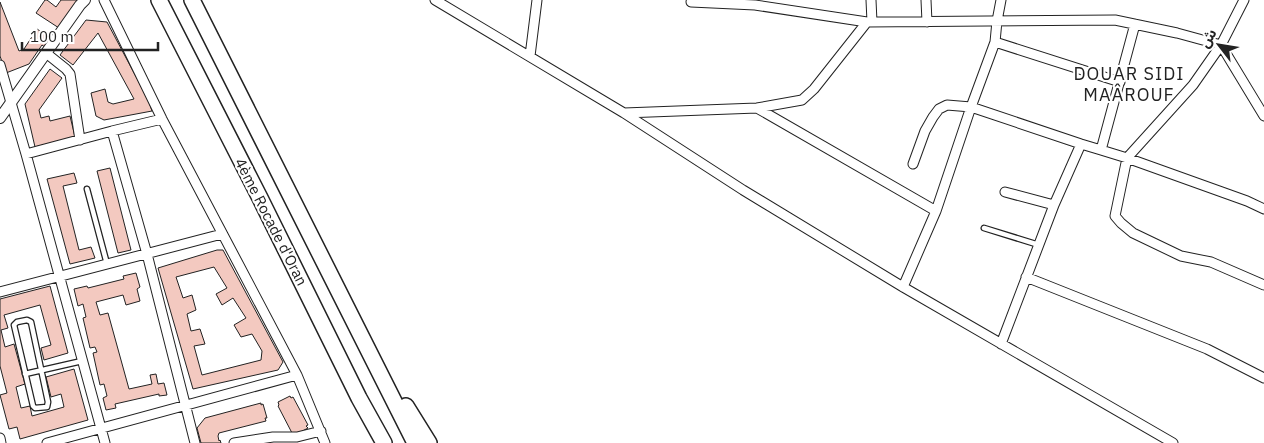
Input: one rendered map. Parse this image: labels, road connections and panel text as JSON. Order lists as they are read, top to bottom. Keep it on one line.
{"streets":{"highway":["4ème Rocade d'Oran"]},"districts":["DOUAR SIDI MAÂROUF"],"scale_bar":"100 m","north":"top left"}
